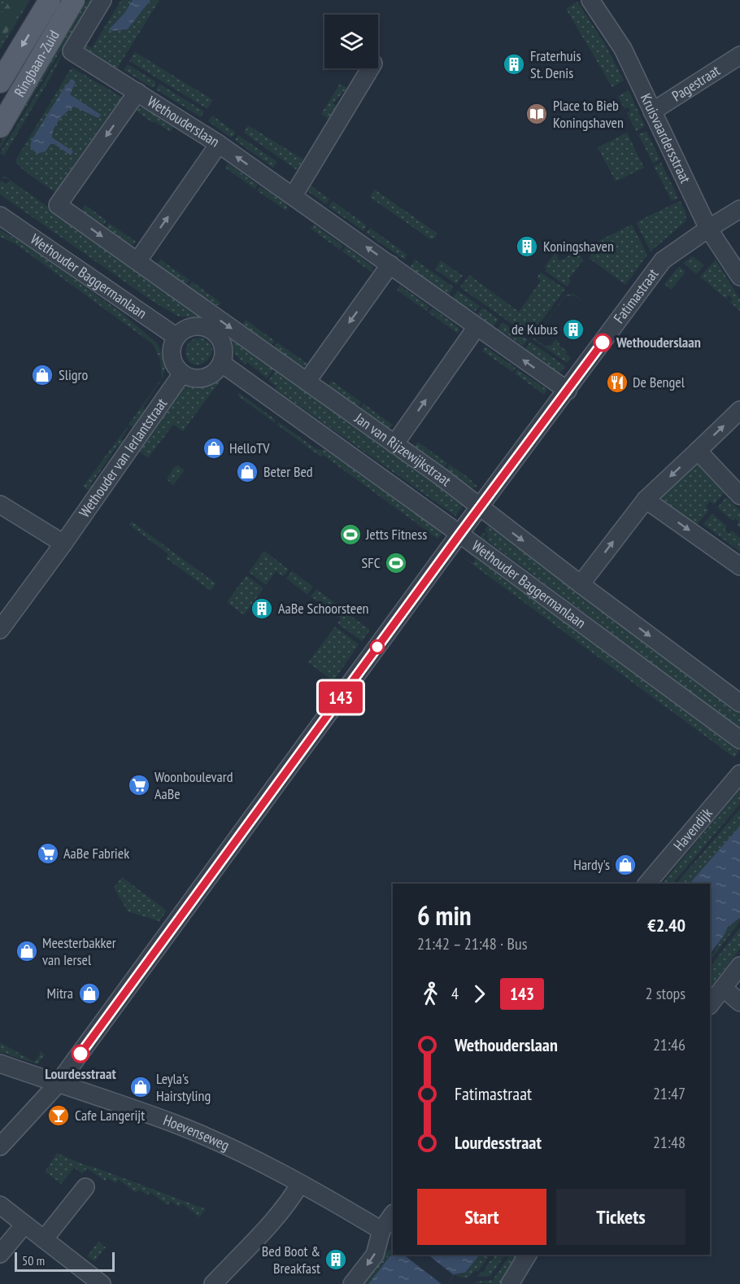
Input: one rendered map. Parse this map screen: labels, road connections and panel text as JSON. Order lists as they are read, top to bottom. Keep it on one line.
{"streets":{"main road":["Ringbaan-Zuid"],"street":["Pagestraat","Wethouderslaan","Kruisvaardersstraat","Wethouder Baggermanlaan","Fatimastraat","Jan van Rijzewijkstraat","Wethouder van Ierlantstraat","Havendijk","Hoevenseweg"]},"crossings":[["Ringbaan-Zuid","Wethouderslaan"],["Pagestraat","Kruisvaardersstraat"],["Wethouderslaan","Fatimastraat"],["Wethouderslaan","Jan van Rijzewijkstraat"],["Kruisvaardersstraat","Fatimastraat"],["Wethouder Baggermanlaan","Fatimastraat"],["Wethouder Baggermanlaan","Wethouder van Ierlantstraat"],["Fatimastraat","Jan van Rijzewijkstraat"],["Fatimastraat","Hoevenseweg"]],"one_way":["Wethouderslaan","Jan van Rijzewijkstraat"],"places":{"building":["Fraterhuis St. Denis","Koningshaven","de Kubus","AaBe Schoorsteen","Bed Boot & Breakfast"],"library":["Place to Bieb Koningshaven"],"other":["Wethouderslaan","Lourdesstraat"],"shop":["Sligro","HelloTV","Beter Bed","Hardy's","Meesterbakker van Iersel","Mitra","Leyla's Hairstyling"],"restaurant":["De Bengel"],"sports":["Jetts Fitness","SFC"],"supermarket":["Woonboulevard AaBe","AaBe Fabriek"],"bar":["Cafe Langerijt"]},"lines":["bus line 143"],"scale_bar":"50 m","page":{"on_map":"143","heading":["6 min","21:42 – 21:48 · Bus","€2.40"],"legs":["4","143","2 stops"],"list":[{"name":"Wethouderslaan","value":"21:46"},{"name":"Fatimastraat","value":"21:47"},{"name":"Lourdesstraat","value":"21:48"}],"buttons":["Start","Tickets"],"scale":"50 m"}}
